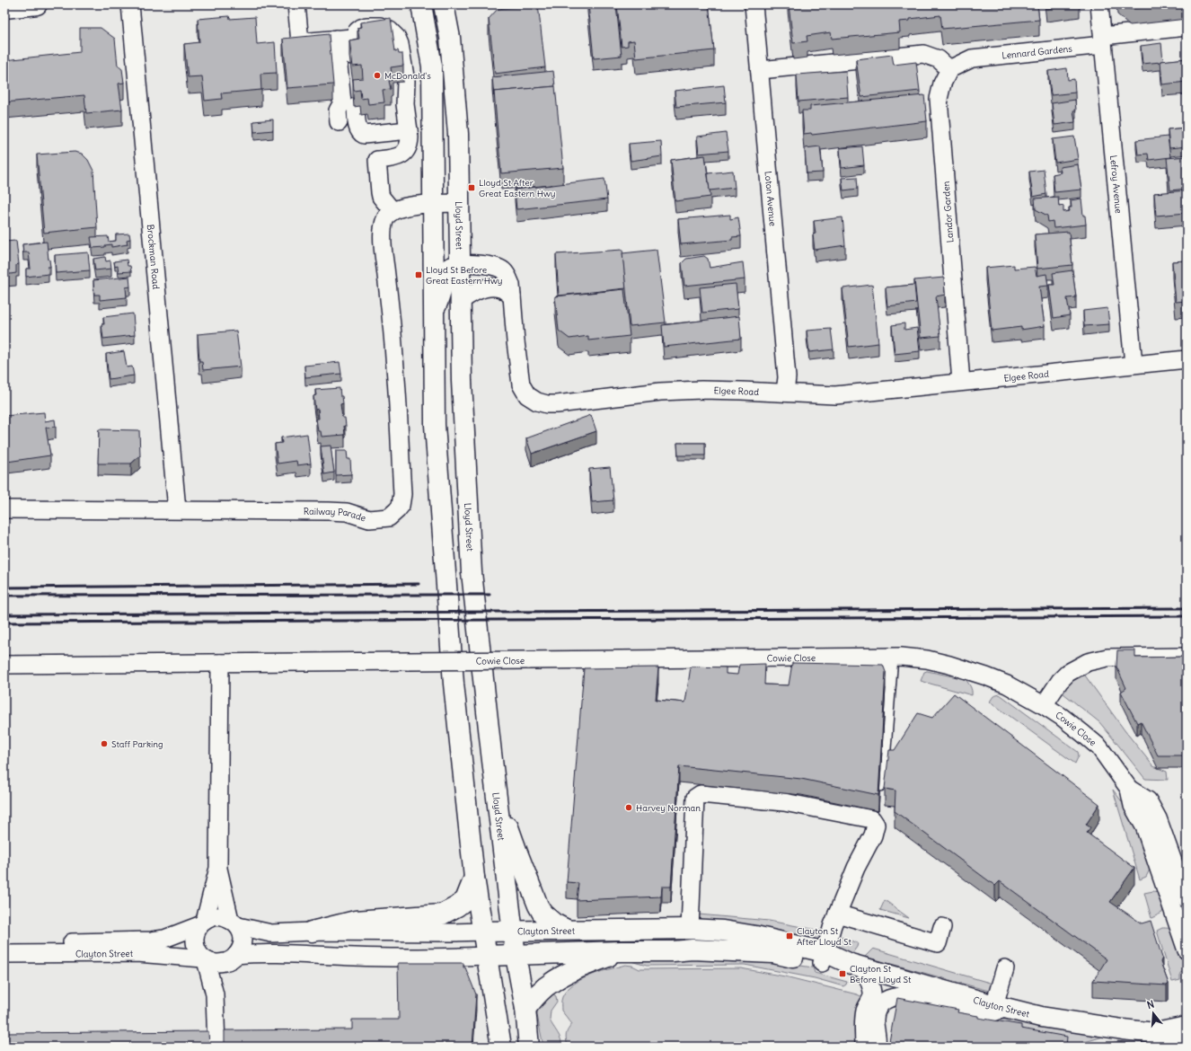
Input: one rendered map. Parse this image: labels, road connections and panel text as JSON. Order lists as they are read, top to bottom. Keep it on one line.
{"streets":{"main road":["Lloyd Street","Clayton Street"],"street":["Lennard Gardens","Lefroy Avenue","Loton Avenue","Landor Garden","Brockman Road","Elgee Road","Railway Parade","Cowie Close"]},"crossings":[["Lennard Gardens","Lefroy Avenue"],["Lennard Gardens","Landor Garden"],["Lefroy Avenue","Elgee Road"],["Loton Avenue","Elgee Road"],["Landor Garden","Elgee Road"],["Lloyd Street","Elgee Road"],["Lloyd Street","Clayton Street"],["Brockman Road","Railway Parade"]],"places":{"other":["McDonald's","Staff Parking","Harvey Norman"],"transit":["Lloyd St After Great Eastern Hwy","Lloyd St Before Great Eastern Hwy","Clayton St After Lloyd St","Clayton St Before Lloyd St"]},"north":"top"}
